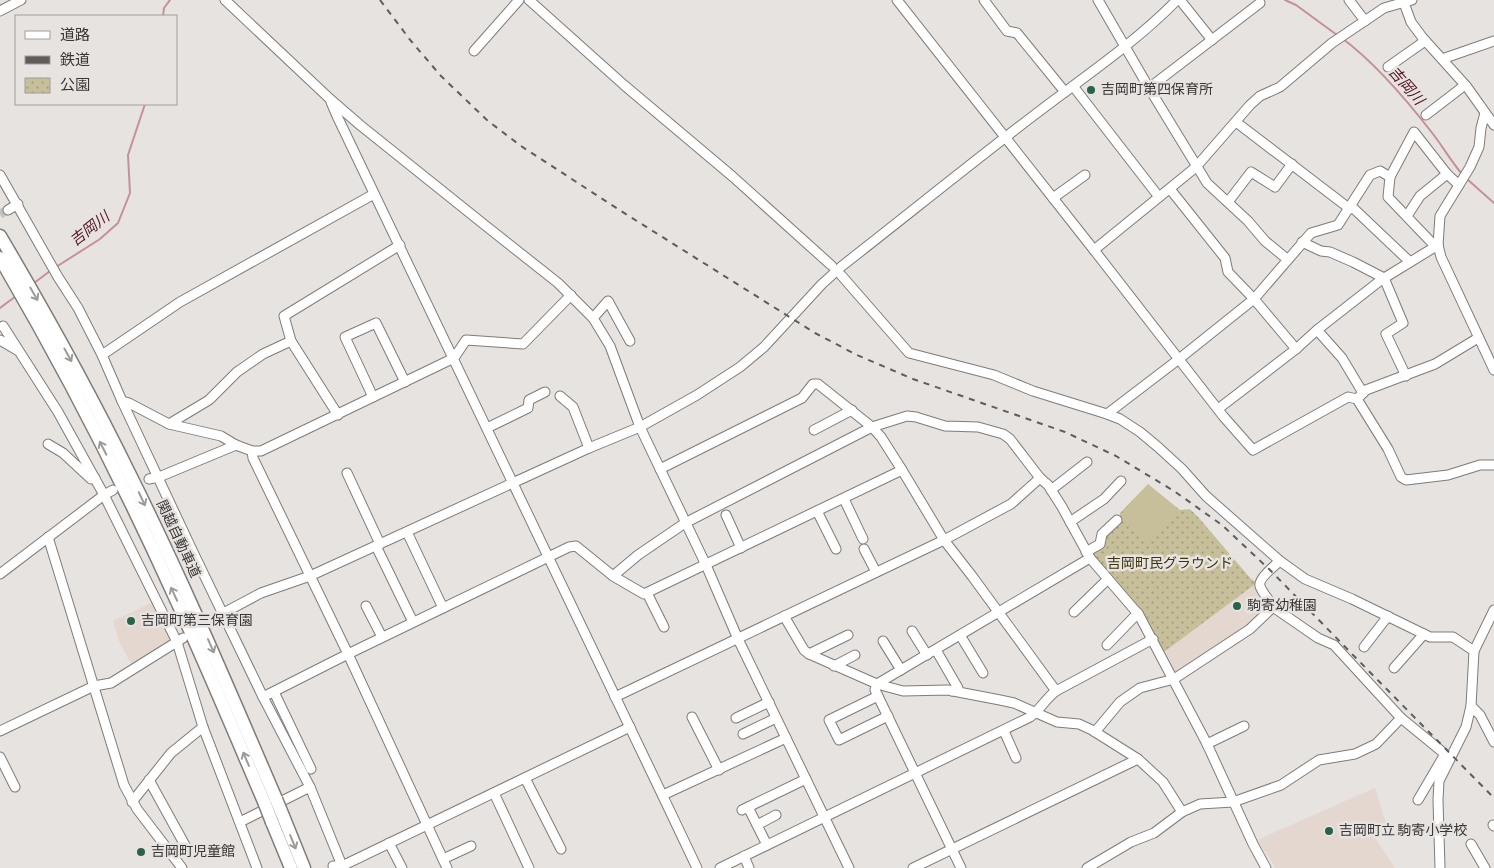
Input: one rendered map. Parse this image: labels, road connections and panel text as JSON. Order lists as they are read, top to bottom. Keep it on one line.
{"streets":{"highway":["関越自動車道"]},"water":["吉岡川"],"parks":["吉岡町民グラウンド"],"places":["吉岡町第四保育所","駒寄幼稚園","吉岡町第三保育園","吉岡町立 駒寄小学校","吉岡町児童館"],"legend":["道路","鉄道","公園"]}
